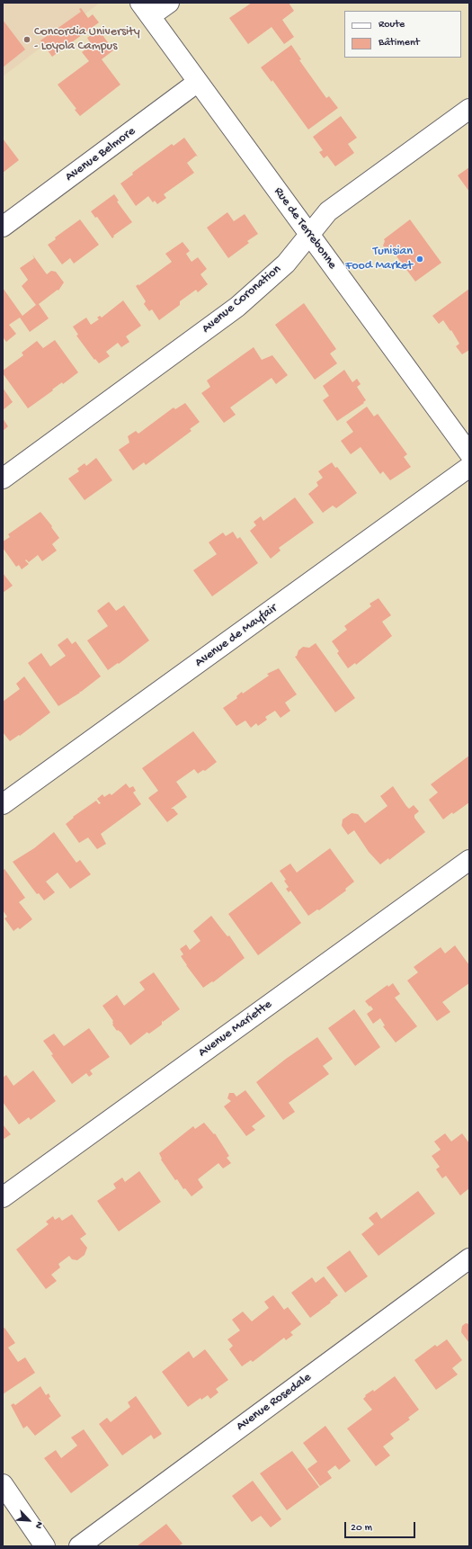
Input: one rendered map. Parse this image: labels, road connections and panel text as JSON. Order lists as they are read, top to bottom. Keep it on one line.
{"streets":{"street":["Avenue Belmore","Rue de Terrebonne","Avenue Coronation","Avenue de Mayfair","Avenue Mariette","Avenue Rosedale"]},"crossings":[["Avenue Belmore","Rue de Terrebonne"],["Rue de Terrebonne","Avenue Coronation"]],"places":["Concordia University - Loyola Campus","Tunisian Food Market"],"legend":["Route","Bâtiment"],"scale_bar":"20 m","north":"bottom right"}
